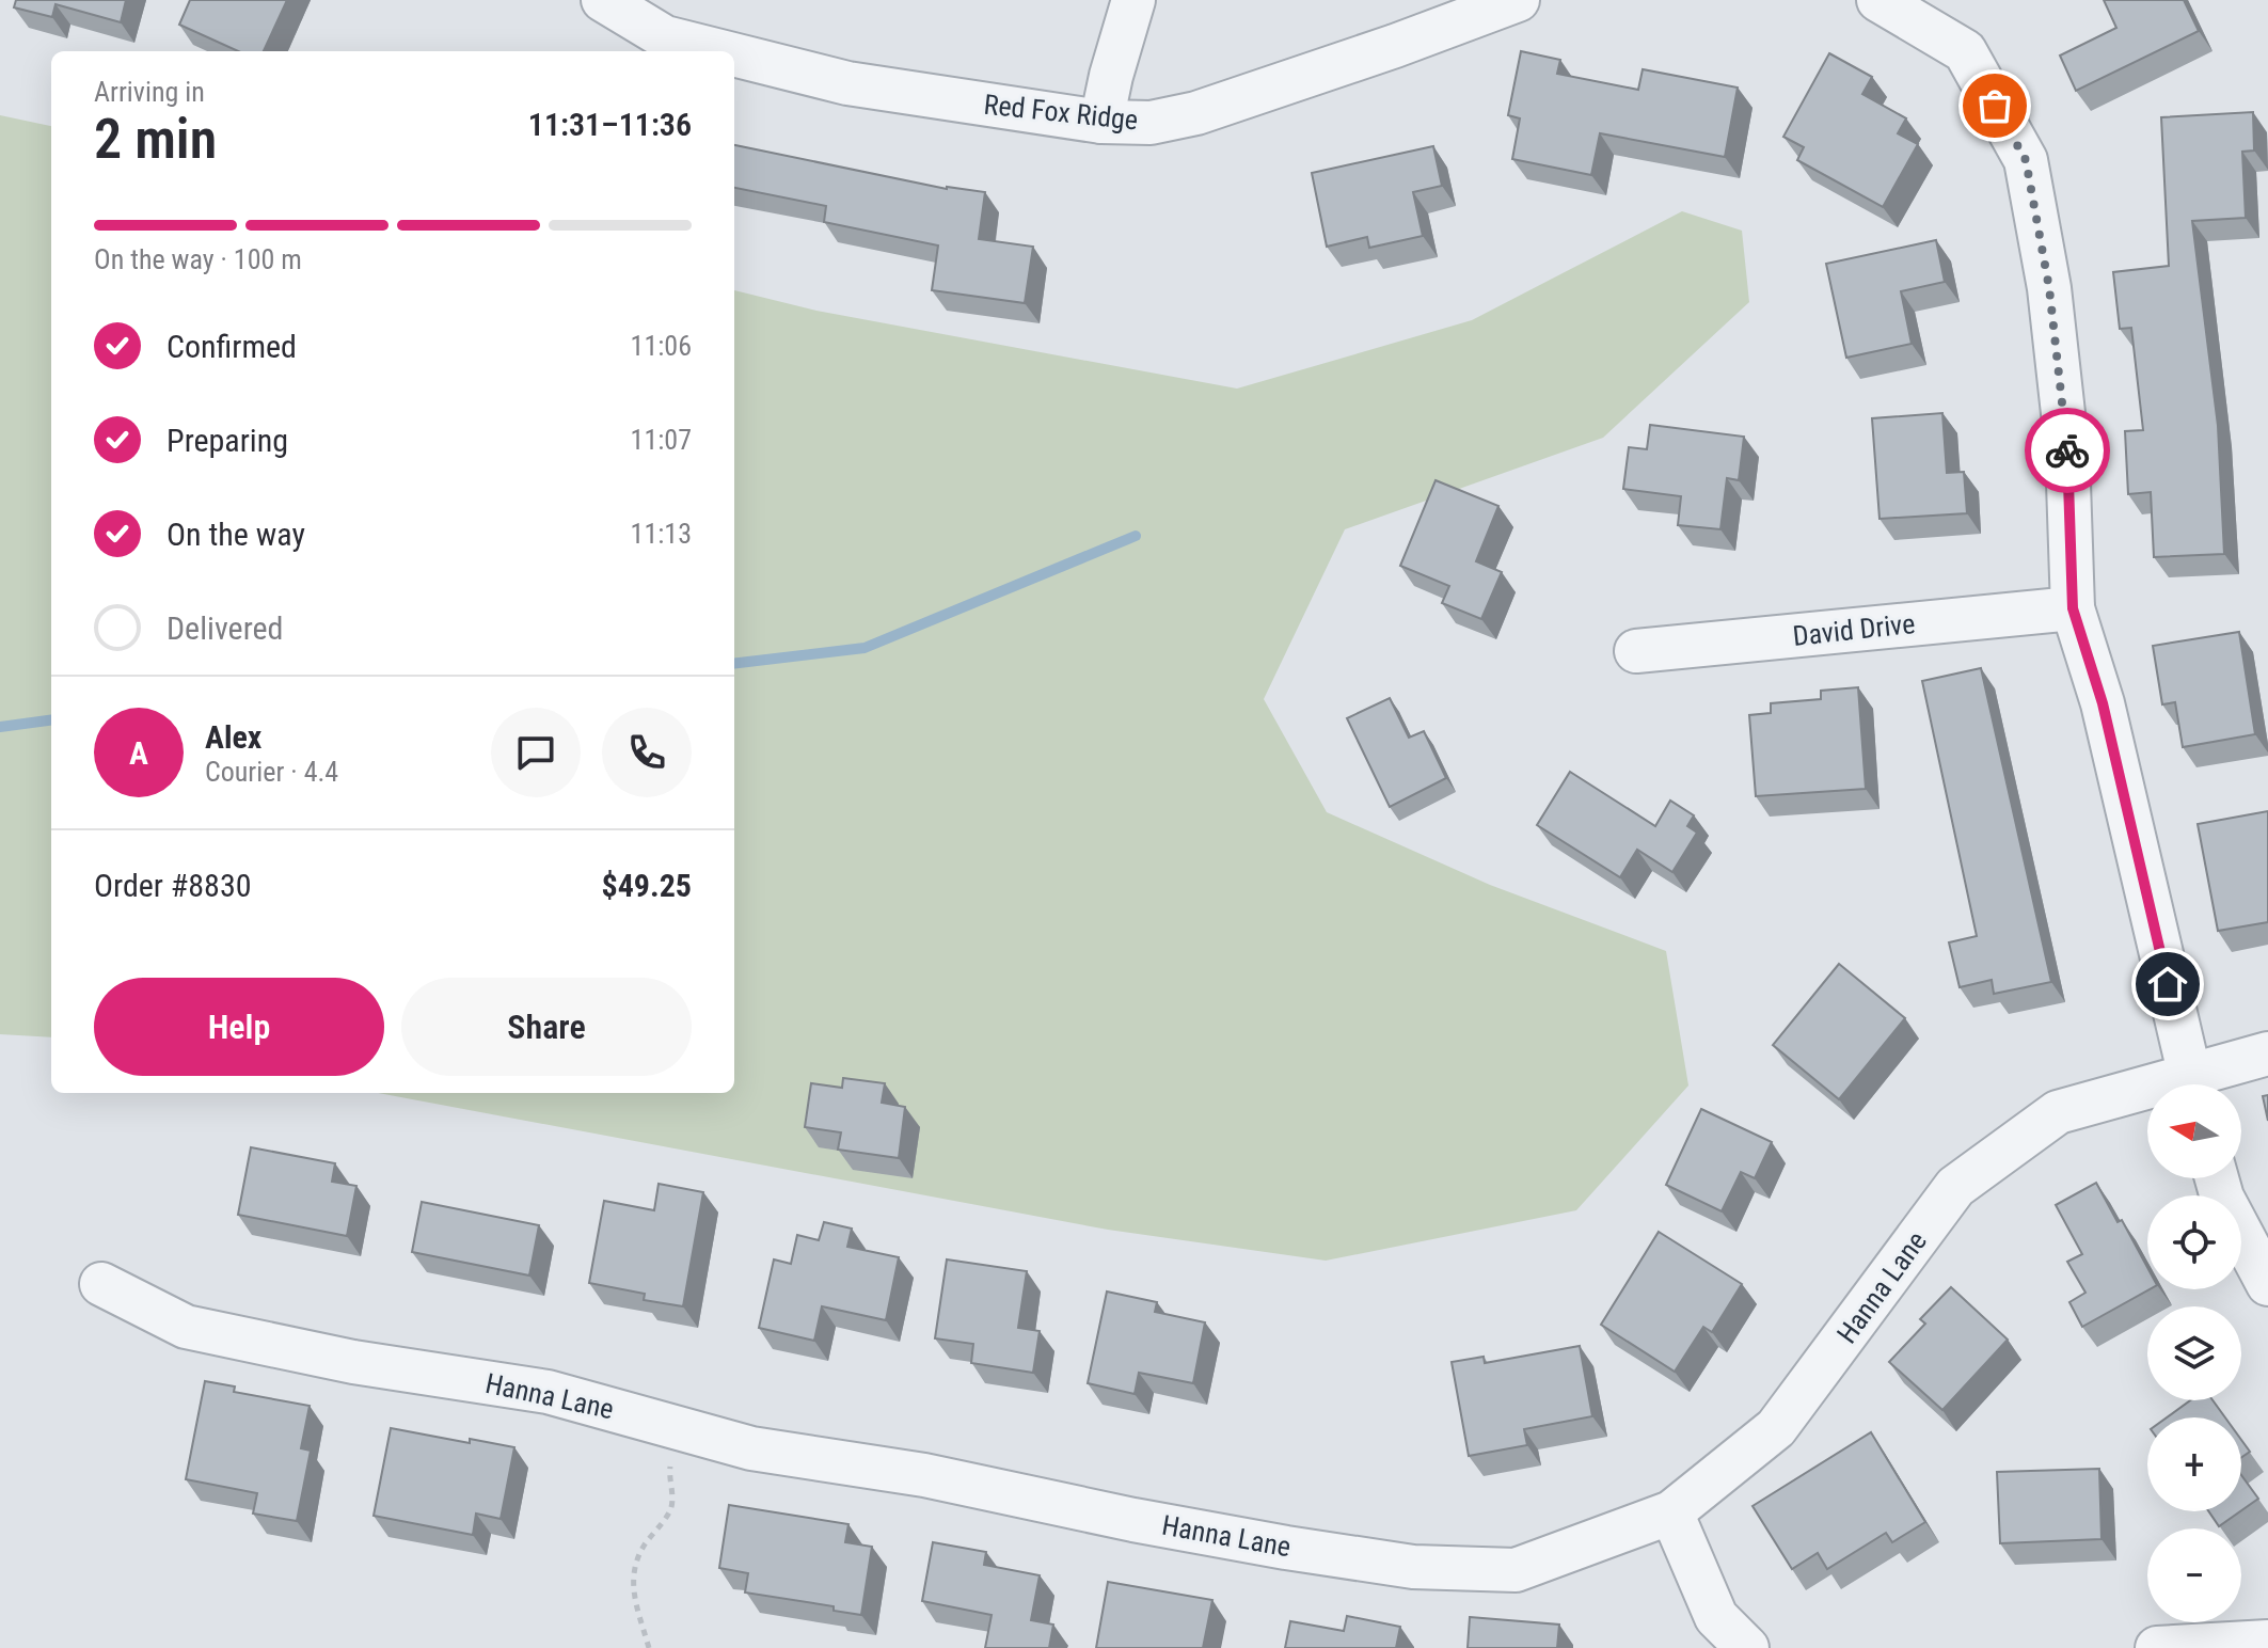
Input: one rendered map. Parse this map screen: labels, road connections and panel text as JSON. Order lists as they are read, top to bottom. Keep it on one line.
{"streets":{"street":["Red Fox Ridge","David Drive","Hanna Lane"]},"north":"left","page":{"heading":["2 min","Arriving in","11:31–11:36"],"panel":["Alex","Courier · 4.4","Order #8830","$49.25"],"bar":"On the way · 100 m","list":[["Confirmed","11:06"],["Preparing","11:07"],["On the way","11:13"],"Delivered"],"round":"A","buttons":["Help","Share"],"map_buttons":["+","−"]}}
